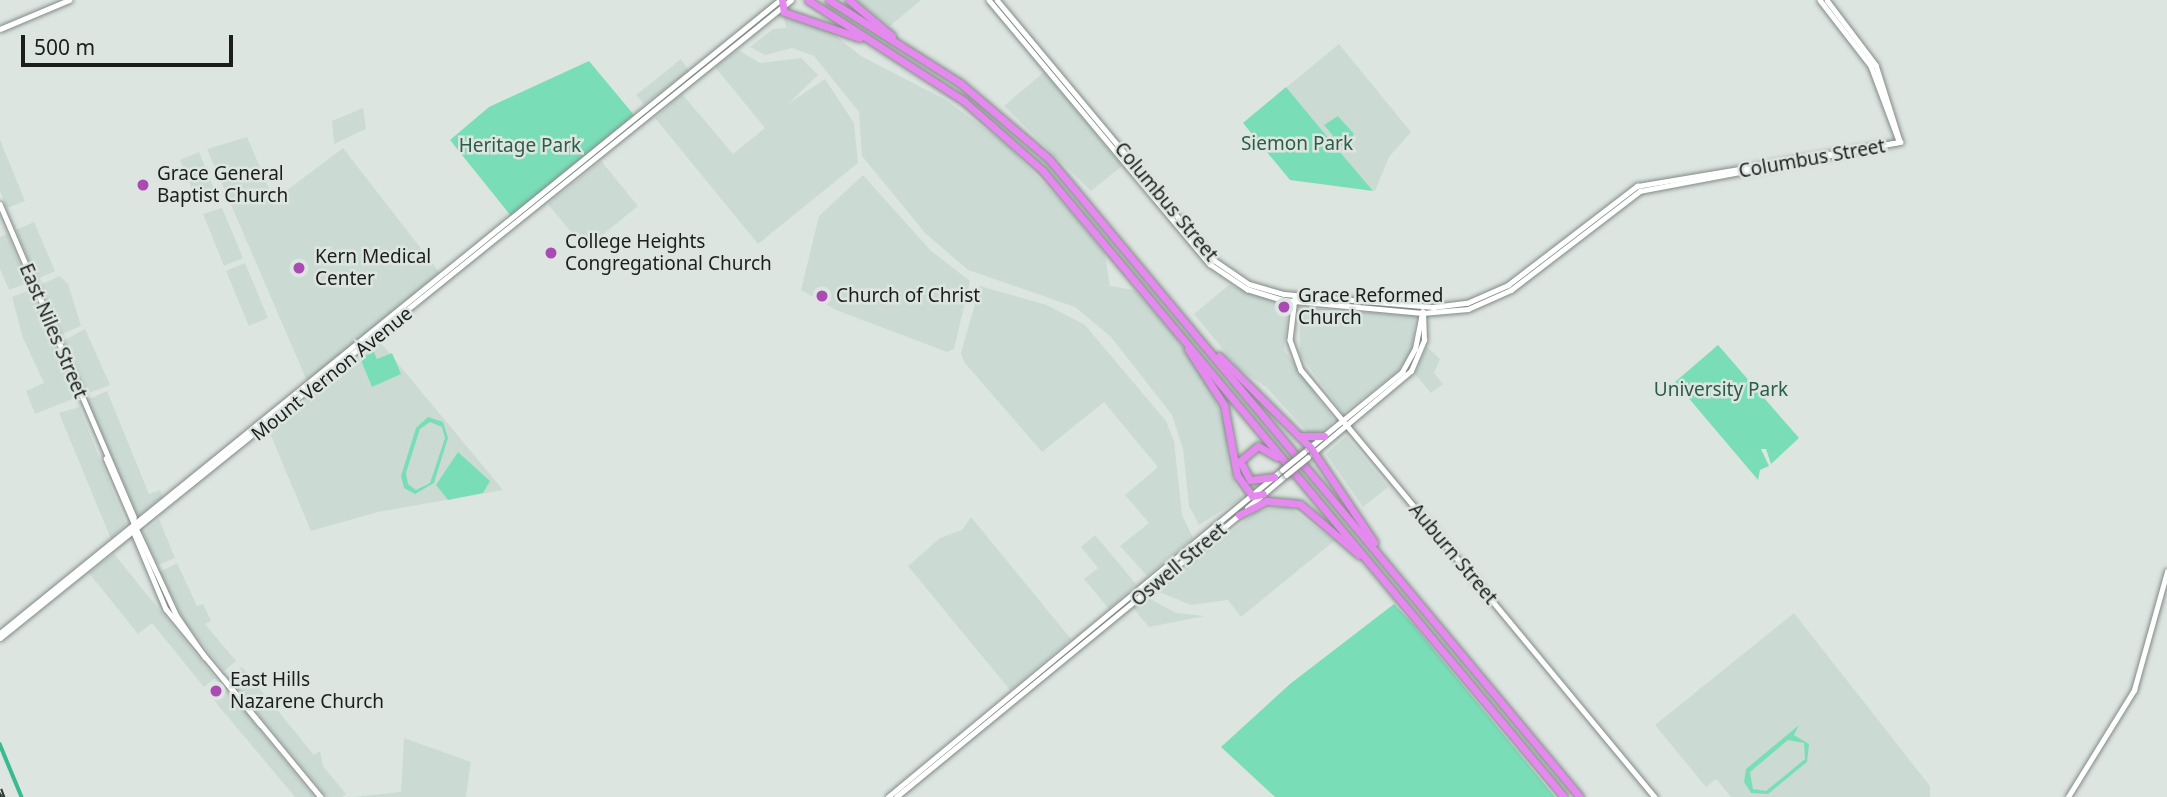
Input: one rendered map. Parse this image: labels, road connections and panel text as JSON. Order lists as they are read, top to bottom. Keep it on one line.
{"streets":{"main road":["Columbus Street","East Niles Street","Mount Vernon Avenue","Auburn Street","Oswell Street"]},"crossings":[["Columbus Street","Auburn Street"],["Columbus Street","Oswell Street"],["East Niles Street","Mount Vernon Avenue"],["Auburn Street","Oswell Street"]],"parks":["Siemon Park","Heritage Park","University Park"],"places":["Grace General Baptist Church","College Heights Congregational Church","Kern Medical Center","Church of Christ","Grace Reformed Church","East Hills Nazarene Church"],"scale_bar":"500 m"}
